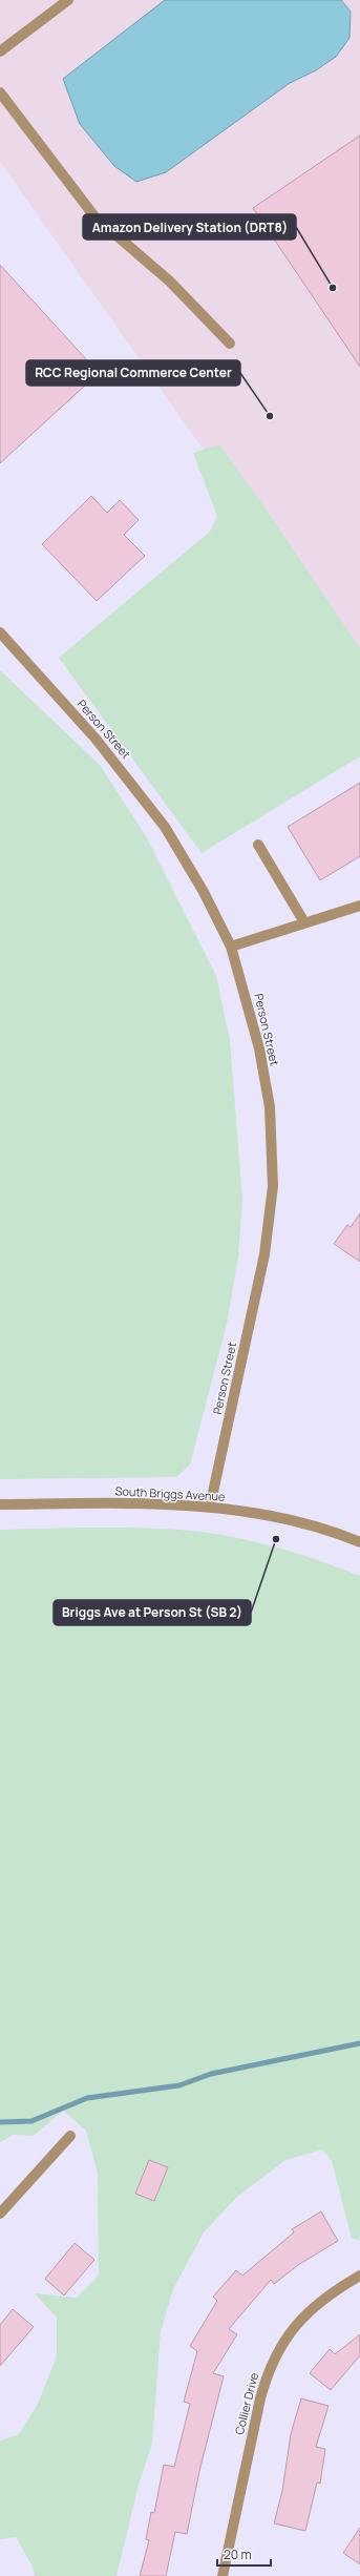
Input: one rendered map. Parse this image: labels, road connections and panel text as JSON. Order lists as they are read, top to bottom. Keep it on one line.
{"streets":{"street":["Person Street","South Briggs Avenue","Collier Drive"]},"crossings":[["Person Street","South Briggs Avenue"]],"places":["Amazon Delivery Station (DRT8)","RCC Regional Commerce Center","Briggs Ave at Person St (SB 2)"],"scale_bar":"20 m"}
